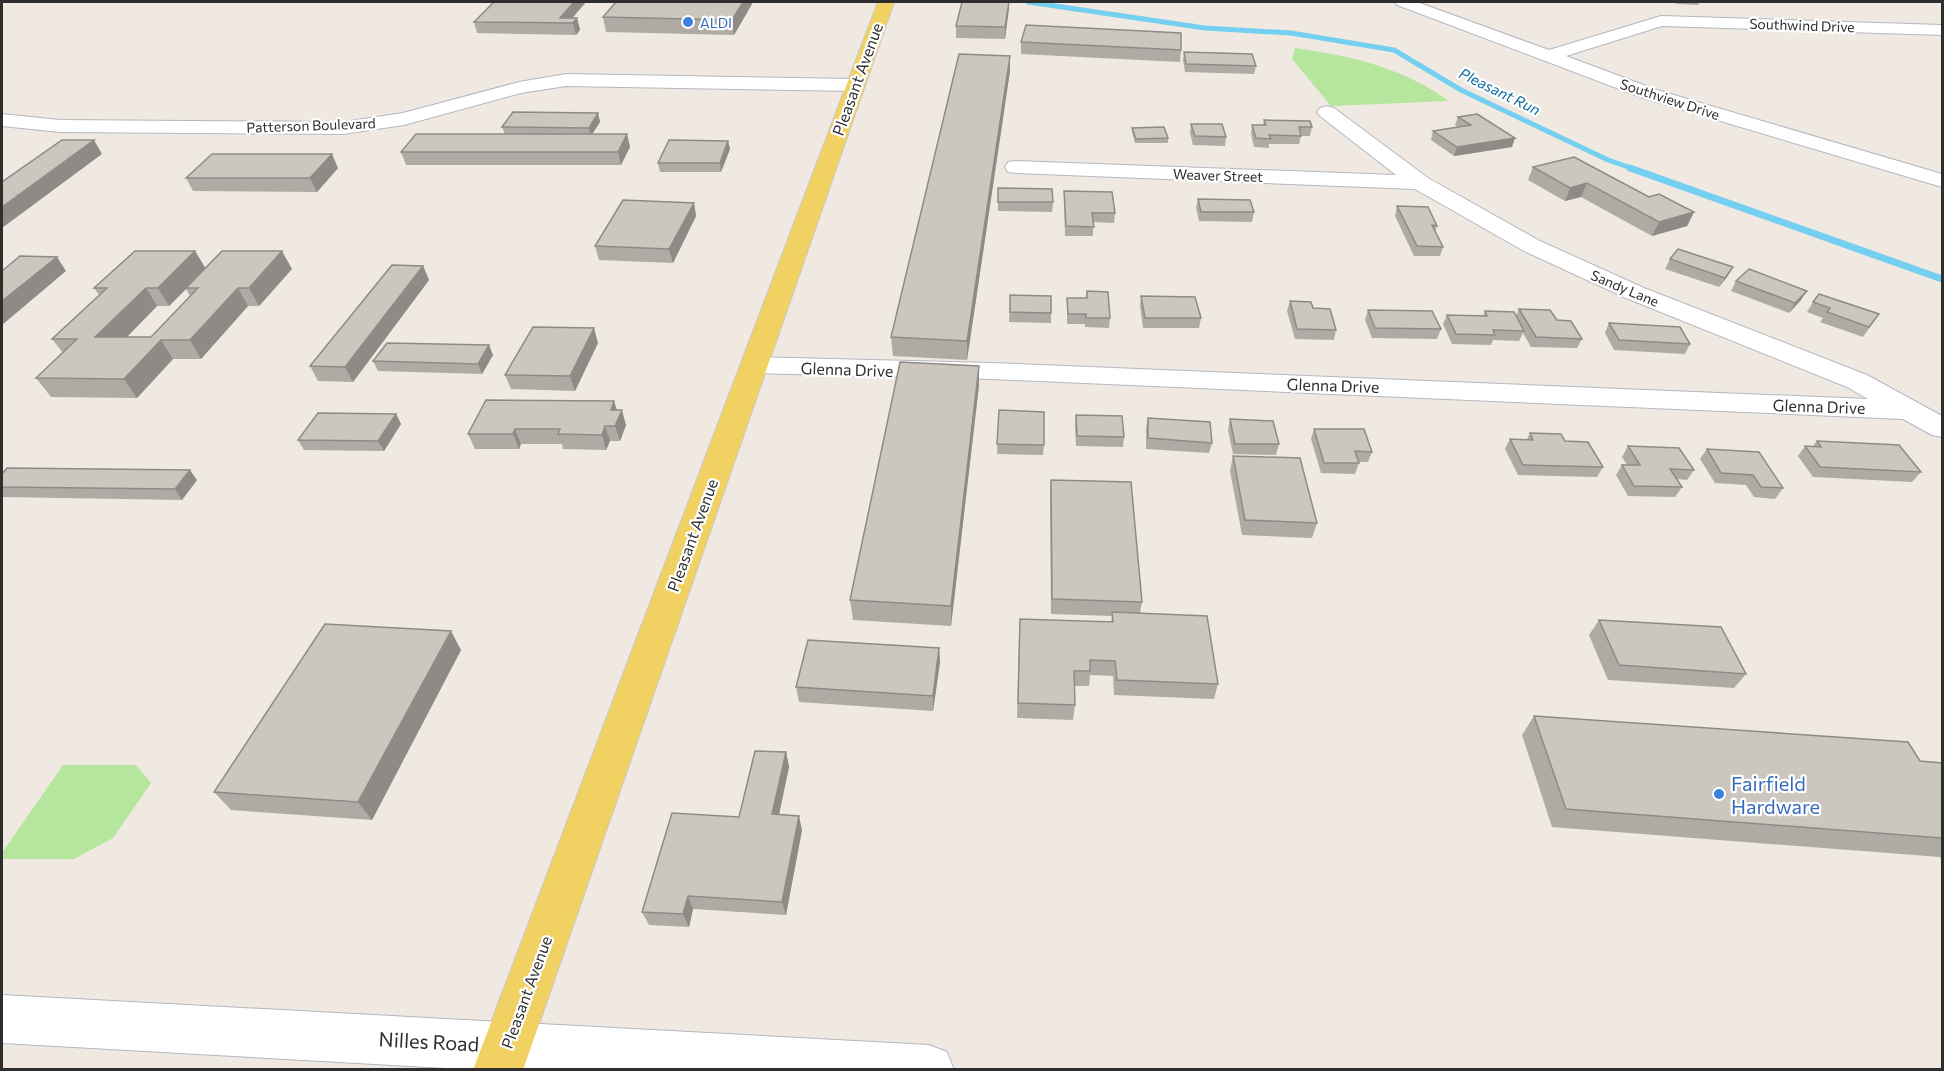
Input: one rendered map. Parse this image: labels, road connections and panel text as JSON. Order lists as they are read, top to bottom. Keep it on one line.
{"streets":{"main road":["Pleasant Avenue"],"street":["Southwind Drive","Southview Drive","Patterson Boulevard","Weaver Street","Sandy Lane","Glenna Drive","Nilles Road"]},"crossings":[["Southwind Drive","Southview Drive"],["Pleasant Avenue","Patterson Boulevard"],["Pleasant Avenue","Glenna Drive"],["Pleasant Avenue","Nilles Road"],["Weaver Street","Sandy Lane"],["Sandy Lane","Glenna Drive"]],"water":["Pleasant Run"],"places":["ALDI","Fairfield Hardware"]}
